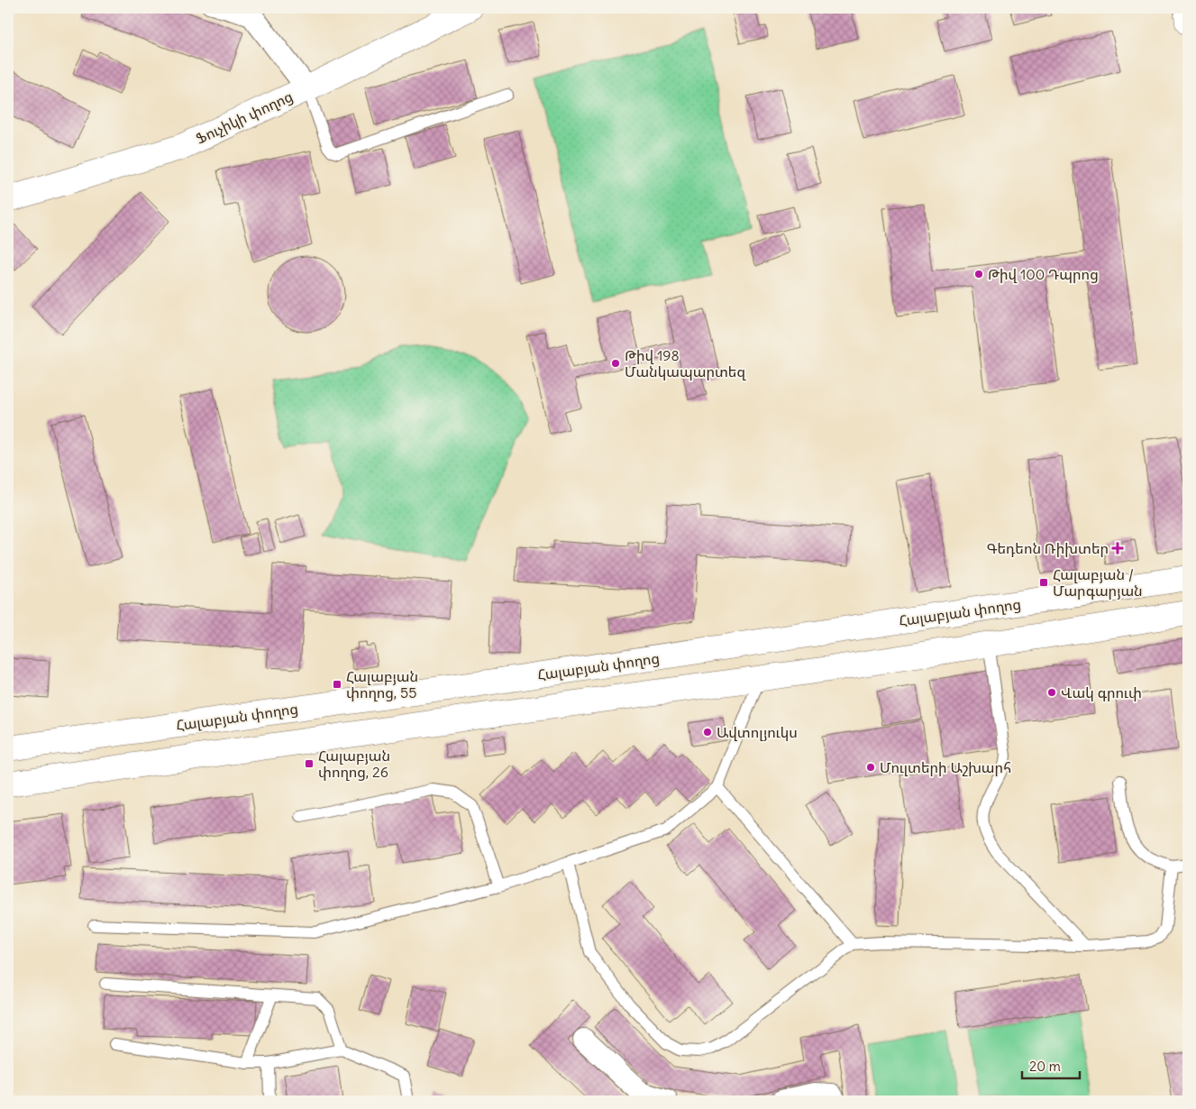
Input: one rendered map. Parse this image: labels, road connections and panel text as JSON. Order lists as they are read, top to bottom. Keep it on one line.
{"streets":{"main road":["Ֆուչիկի փողոց","Հալաբյան փողոց"]},"places":{"other":["Թիվ 100 Դպրոց","Թիվ 198 Մանկապարտեզ","Վակ գրուփ","Ավտոլյուկս","Մուլտերի Աշխարհ"],"health":["Գեդեոն Ռիխտեր"],"transit":["Հալաբյան / Մարգարյան","Հալաբյան փողոց, 55","Հալաբյան փողոց, 26"]},"scale_bar":"20 m"}
